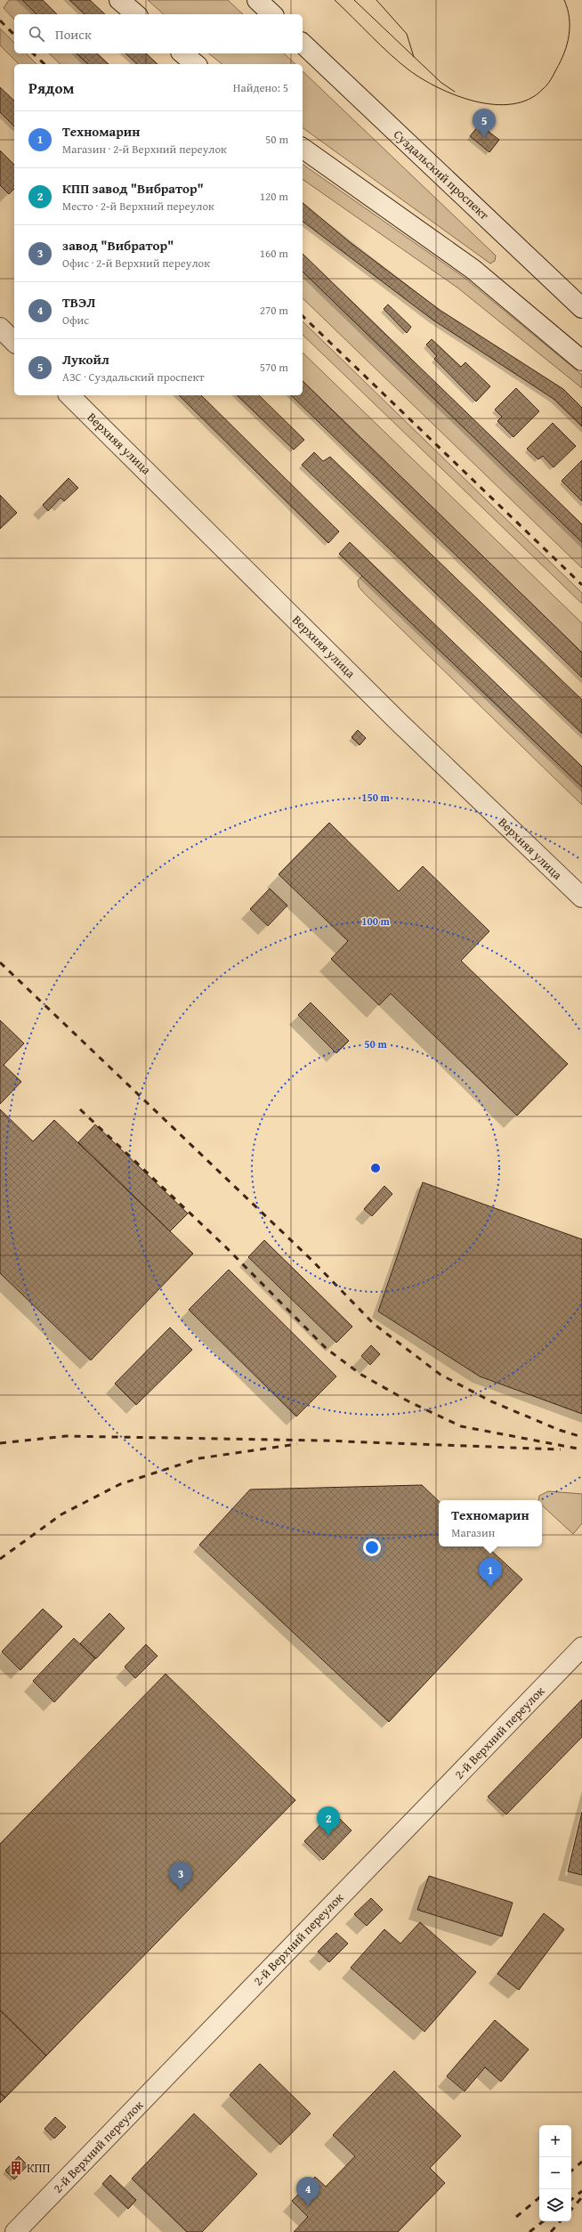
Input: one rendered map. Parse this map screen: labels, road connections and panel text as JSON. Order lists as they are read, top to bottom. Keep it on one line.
{"streets":{"street":["Суздальский проспект","Верхняя улица","2-й Верхний переулок"]},"places":{"building":["КПП"]},"page":{"search":"Поиск","heading":["Рядом","Найдено: 5"],"pins":["5","1","2","3","4"],"list":[{"mark":"1","name":"Техномарин","note":"Магазин · 2-й Верхний переулок","value":"50 m"},{"mark":"2","name":"КПП завод \"Вибратор\"","note":"Место · 2-й Верхний переулок","value":"120 m"},{"mark":"3","name":"завод \"Вибратор\"","note":"Офис · 2-й Верхний переулок","value":"160 m"},{"mark":"4","name":"ТВЭЛ","note":"Офис","value":"270 m"},{"mark":"5","name":"Лукойл","note":"АЗС · Суздальский проспект","value":"570 m"}],"popup":["Техномарин","Магазин"],"map_buttons":["+","−"]},"rings":["150 m","100 m","50 m"]}
